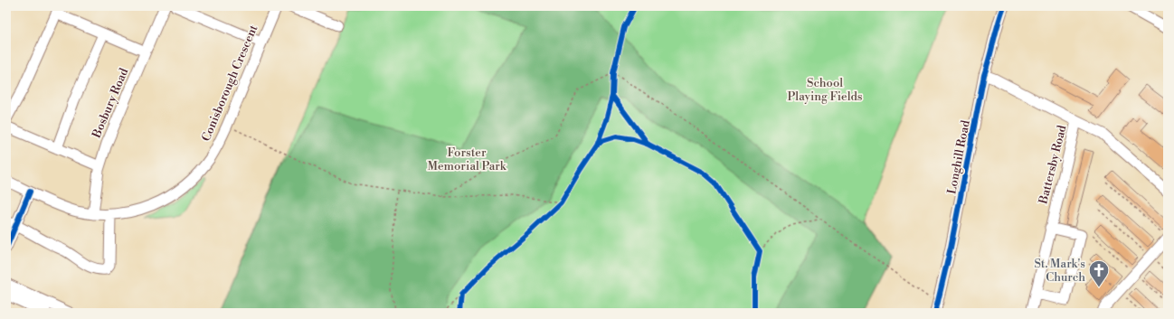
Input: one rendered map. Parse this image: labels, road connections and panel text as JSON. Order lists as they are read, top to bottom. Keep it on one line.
{"streets":{"street":["Conisborough Crescent","Bosbury Road","Longhill Road","Battersby Road"]},"crossings":[["Conisborough Crescent","Bosbury Road"],["Longhill Road","Battersby Road"]],"parks":["School Playing Fields","Forster Memorial Park"],"places":{"church":["St. Mark's Church"]}}
